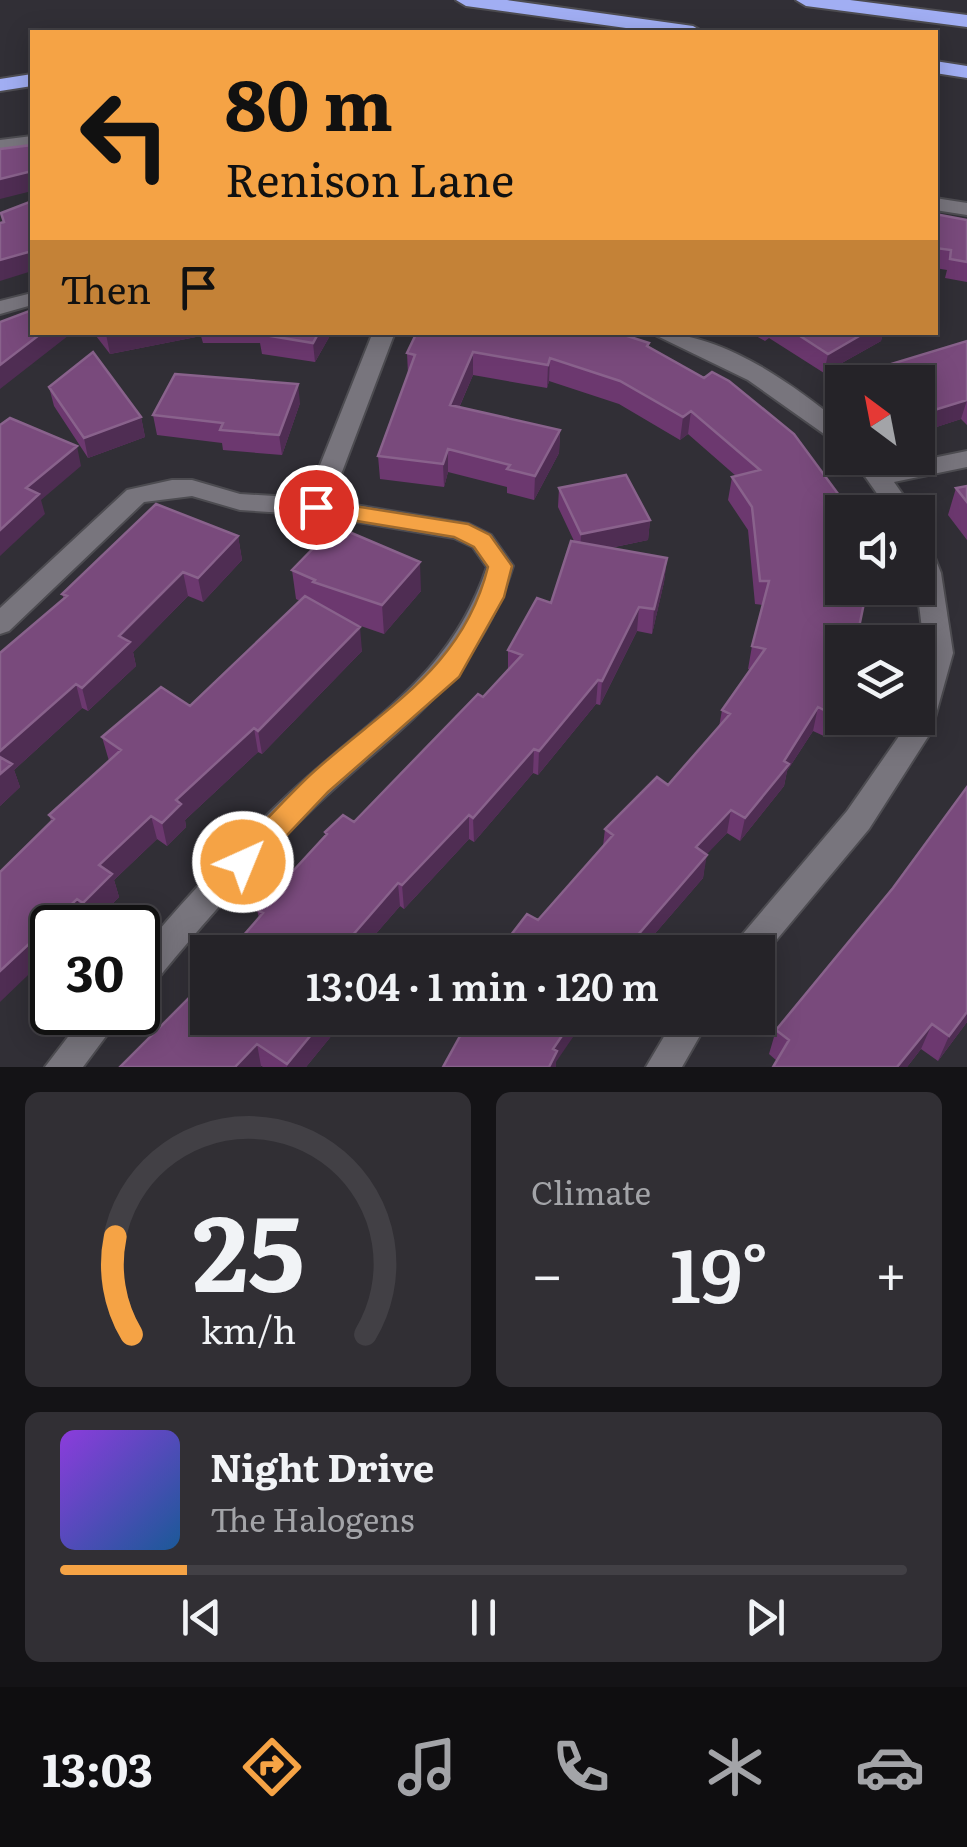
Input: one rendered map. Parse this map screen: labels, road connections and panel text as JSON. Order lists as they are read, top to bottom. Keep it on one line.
{"north":"top left","page":{"turn":["80 m","Renison Lane"],"then":"Then","limit":"30","trip":"13:04 · 1 min · 120 m","tile":"Climate","heat":["−","19°","+"],"song":["Night Drive","The Halogens"],"tabs":"13:03","gauge":["25","km/h"]}}
